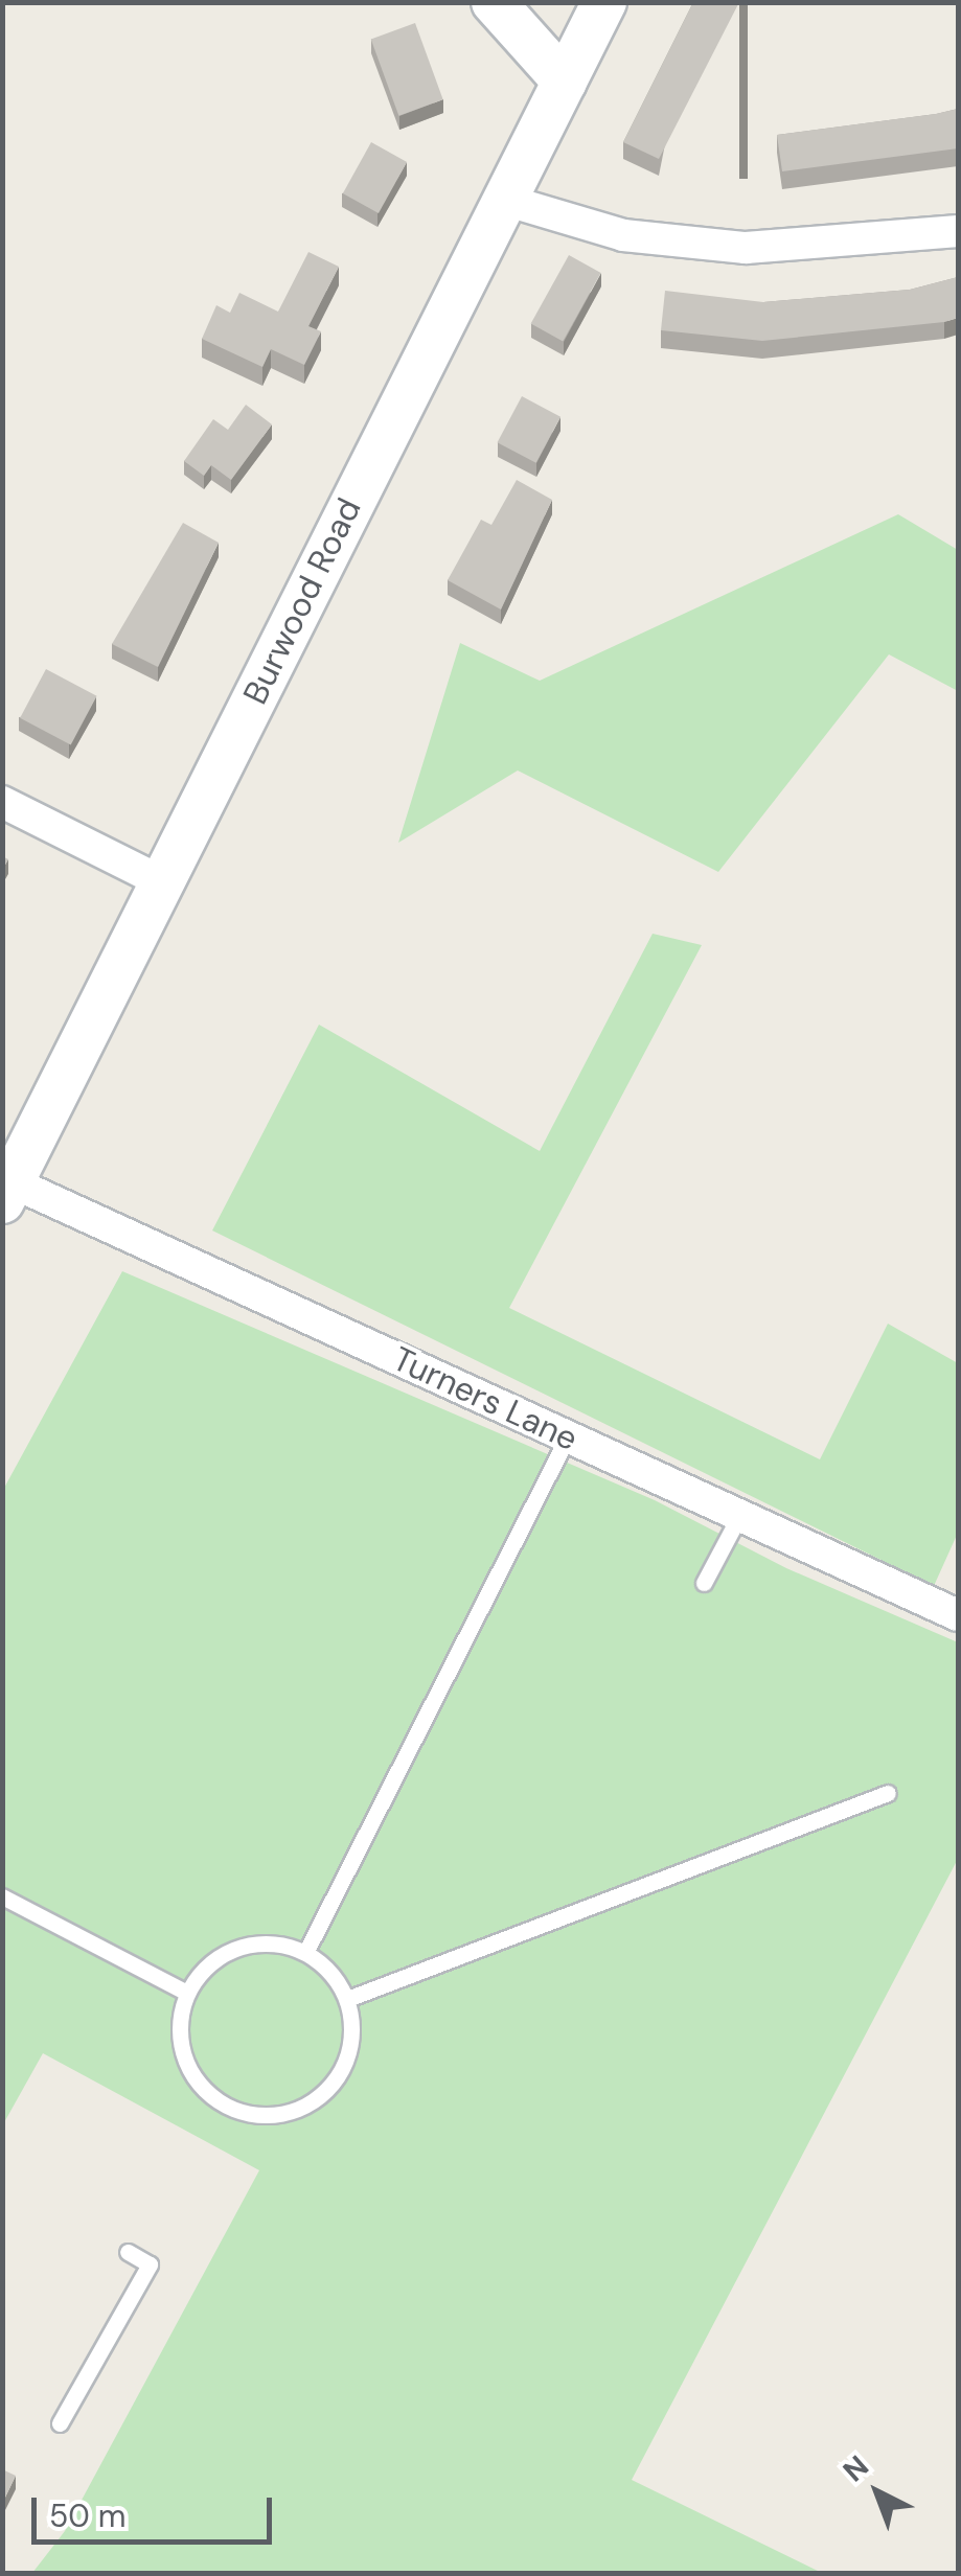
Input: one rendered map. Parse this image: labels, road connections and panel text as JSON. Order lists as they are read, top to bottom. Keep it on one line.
{"streets":{"street":["Burwood Road","Turners Lane"]},"crossings":[["Burwood Road","Turners Lane"]],"scale_bar":"50 m","north":"top left"}
